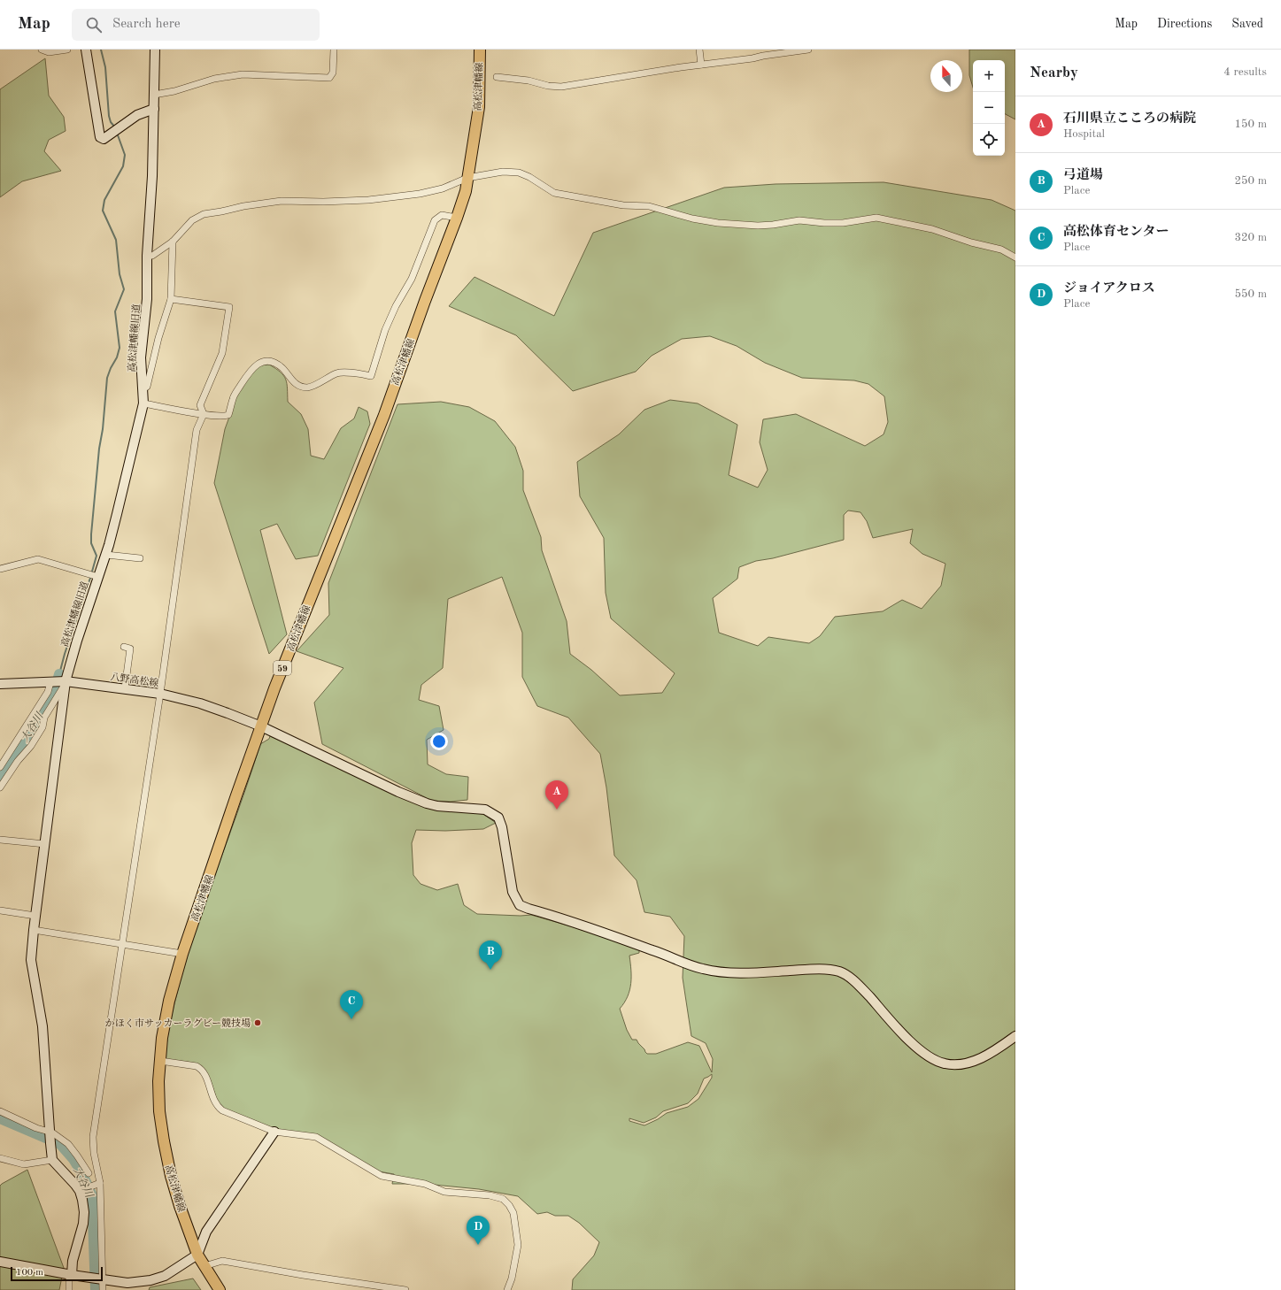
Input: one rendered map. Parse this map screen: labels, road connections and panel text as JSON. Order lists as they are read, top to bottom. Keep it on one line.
{"streets":{"main road":["高松津幡線","59"],"street":["高松津幡線旧道","八野高松線"]},"crossings":[["高松津幡線","八野高松線"],["高松津幡線旧道","八野高松線"]],"water":["大谷川"],"places":["かほく市サッカーラグビー競技場"],"scale_bar":"100 m","north":"top","page":{"header":"Map","search":"Search here","nav":["Map","Directions","Saved"],"heading":["Nearby","4 results"],"map_buttons":["+","−"],"list":[{"mark":"A","name":"石川県立こころの病院","note":"Hospital","value":"150 m"},{"mark":"B","name":"弓道場","note":"Place","value":"250 m"},{"mark":"C","name":"高松体育センター","note":"Place","value":"320 m"},{"mark":"D","name":"ジョイアクロス","note":"Place","value":"550 m"}],"pins":["A","B","C","D"],"scale":"100 m"}}
